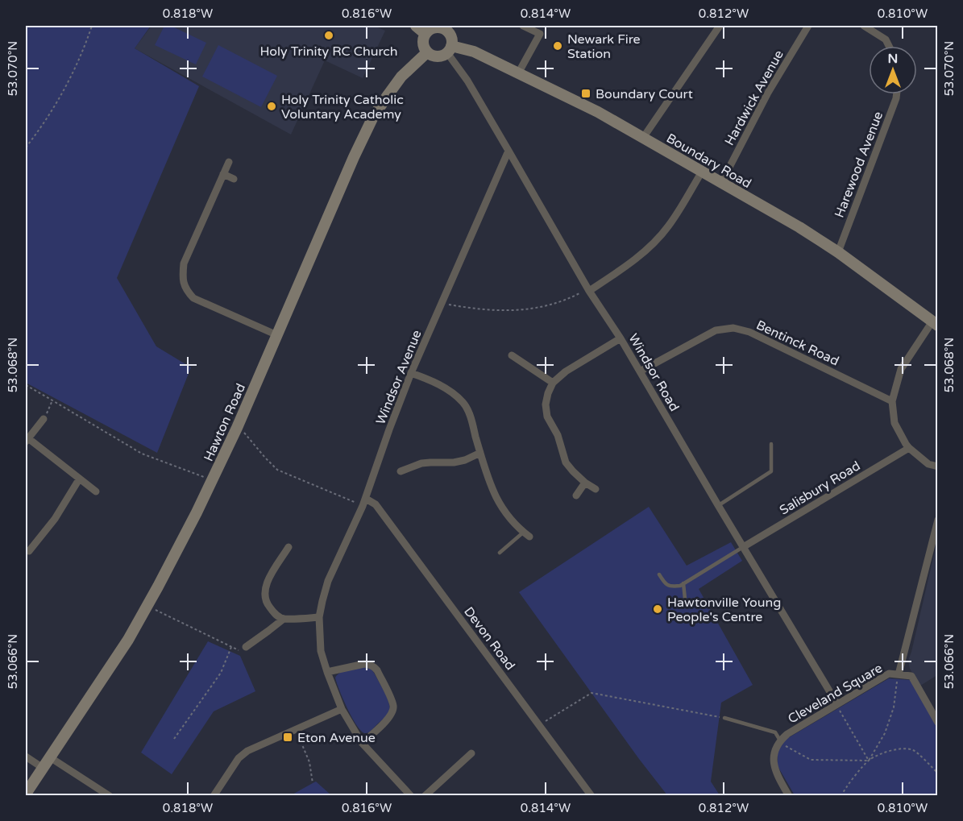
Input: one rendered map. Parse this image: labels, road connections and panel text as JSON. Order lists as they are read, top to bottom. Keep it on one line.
{"streets":{"street":["Hardwick Avenue","Boundary Road","Harewood Avenue","Bentinck Road","Windsor Road","Windsor Avenue","Hawton Road","Salisbury Road","Devon Road","Cleveland Square"]},"crossings":[["Hardwick Avenue","Boundary Road"],["Boundary Road","Harewood Avenue"],["Boundary Road","Windsor Road"],["Boundary Road","Hawton Road"],["Bentinck Road","Windsor Road"],["Windsor Road","Windsor Avenue"],["Windsor Road","Hawton Road"],["Windsor Road","Salisbury Road"],["Windsor Road","Cleveland Square"],["Windsor Avenue","Devon Road"]],"places":{"other":["Holy Trinity RC Church","Newark Fire Station","Holy Trinity Catholic Voluntary Academy","Hawtonville Young People's Centre"],"transit":["Boundary Court","Eton Avenue"]},"north":"top","coordinates":["0.818°W","0.816°W","0.814°W","0.812°W","0.810°W","53.070°N","53.068°N","53.066°N"]}
